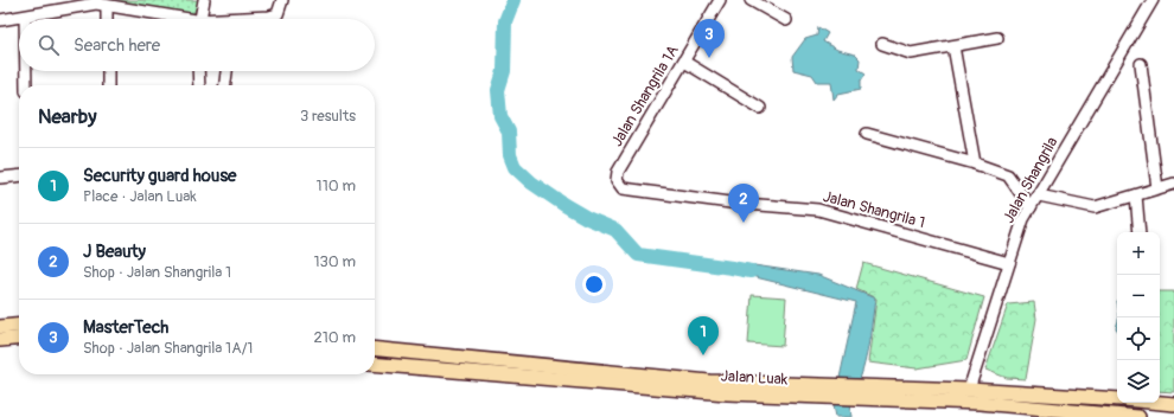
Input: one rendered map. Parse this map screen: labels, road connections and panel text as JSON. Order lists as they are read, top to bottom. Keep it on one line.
{"streets":{"main road":["Jalan Luak"],"street":["Jalan Shangrila 1A","Jalan Shangrila","Jalan Shangrila 1"]},"crossings":[["Jalan Shangrila 1A","Jalan Shangrila 1"],["Jalan Shangrila","Jalan Shangrila 1"],["Jalan Shangrila","Jalan Luak"]],"page":{"pins":["3","2","1"],"search":"Search here","heading":["Nearby","3 results"],"list":[{"mark":"1","name":"Security guard house","note":"Place · Jalan Luak","value":"110 m"},{"mark":"2","name":"J Beauty","note":"Shop · Jalan Shangrila 1","value":"130 m"},{"mark":"3","name":"MasterTech","note":"Shop · Jalan Shangrila 1A/1","value":"210 m"}],"map_buttons":["+","−"]}}
